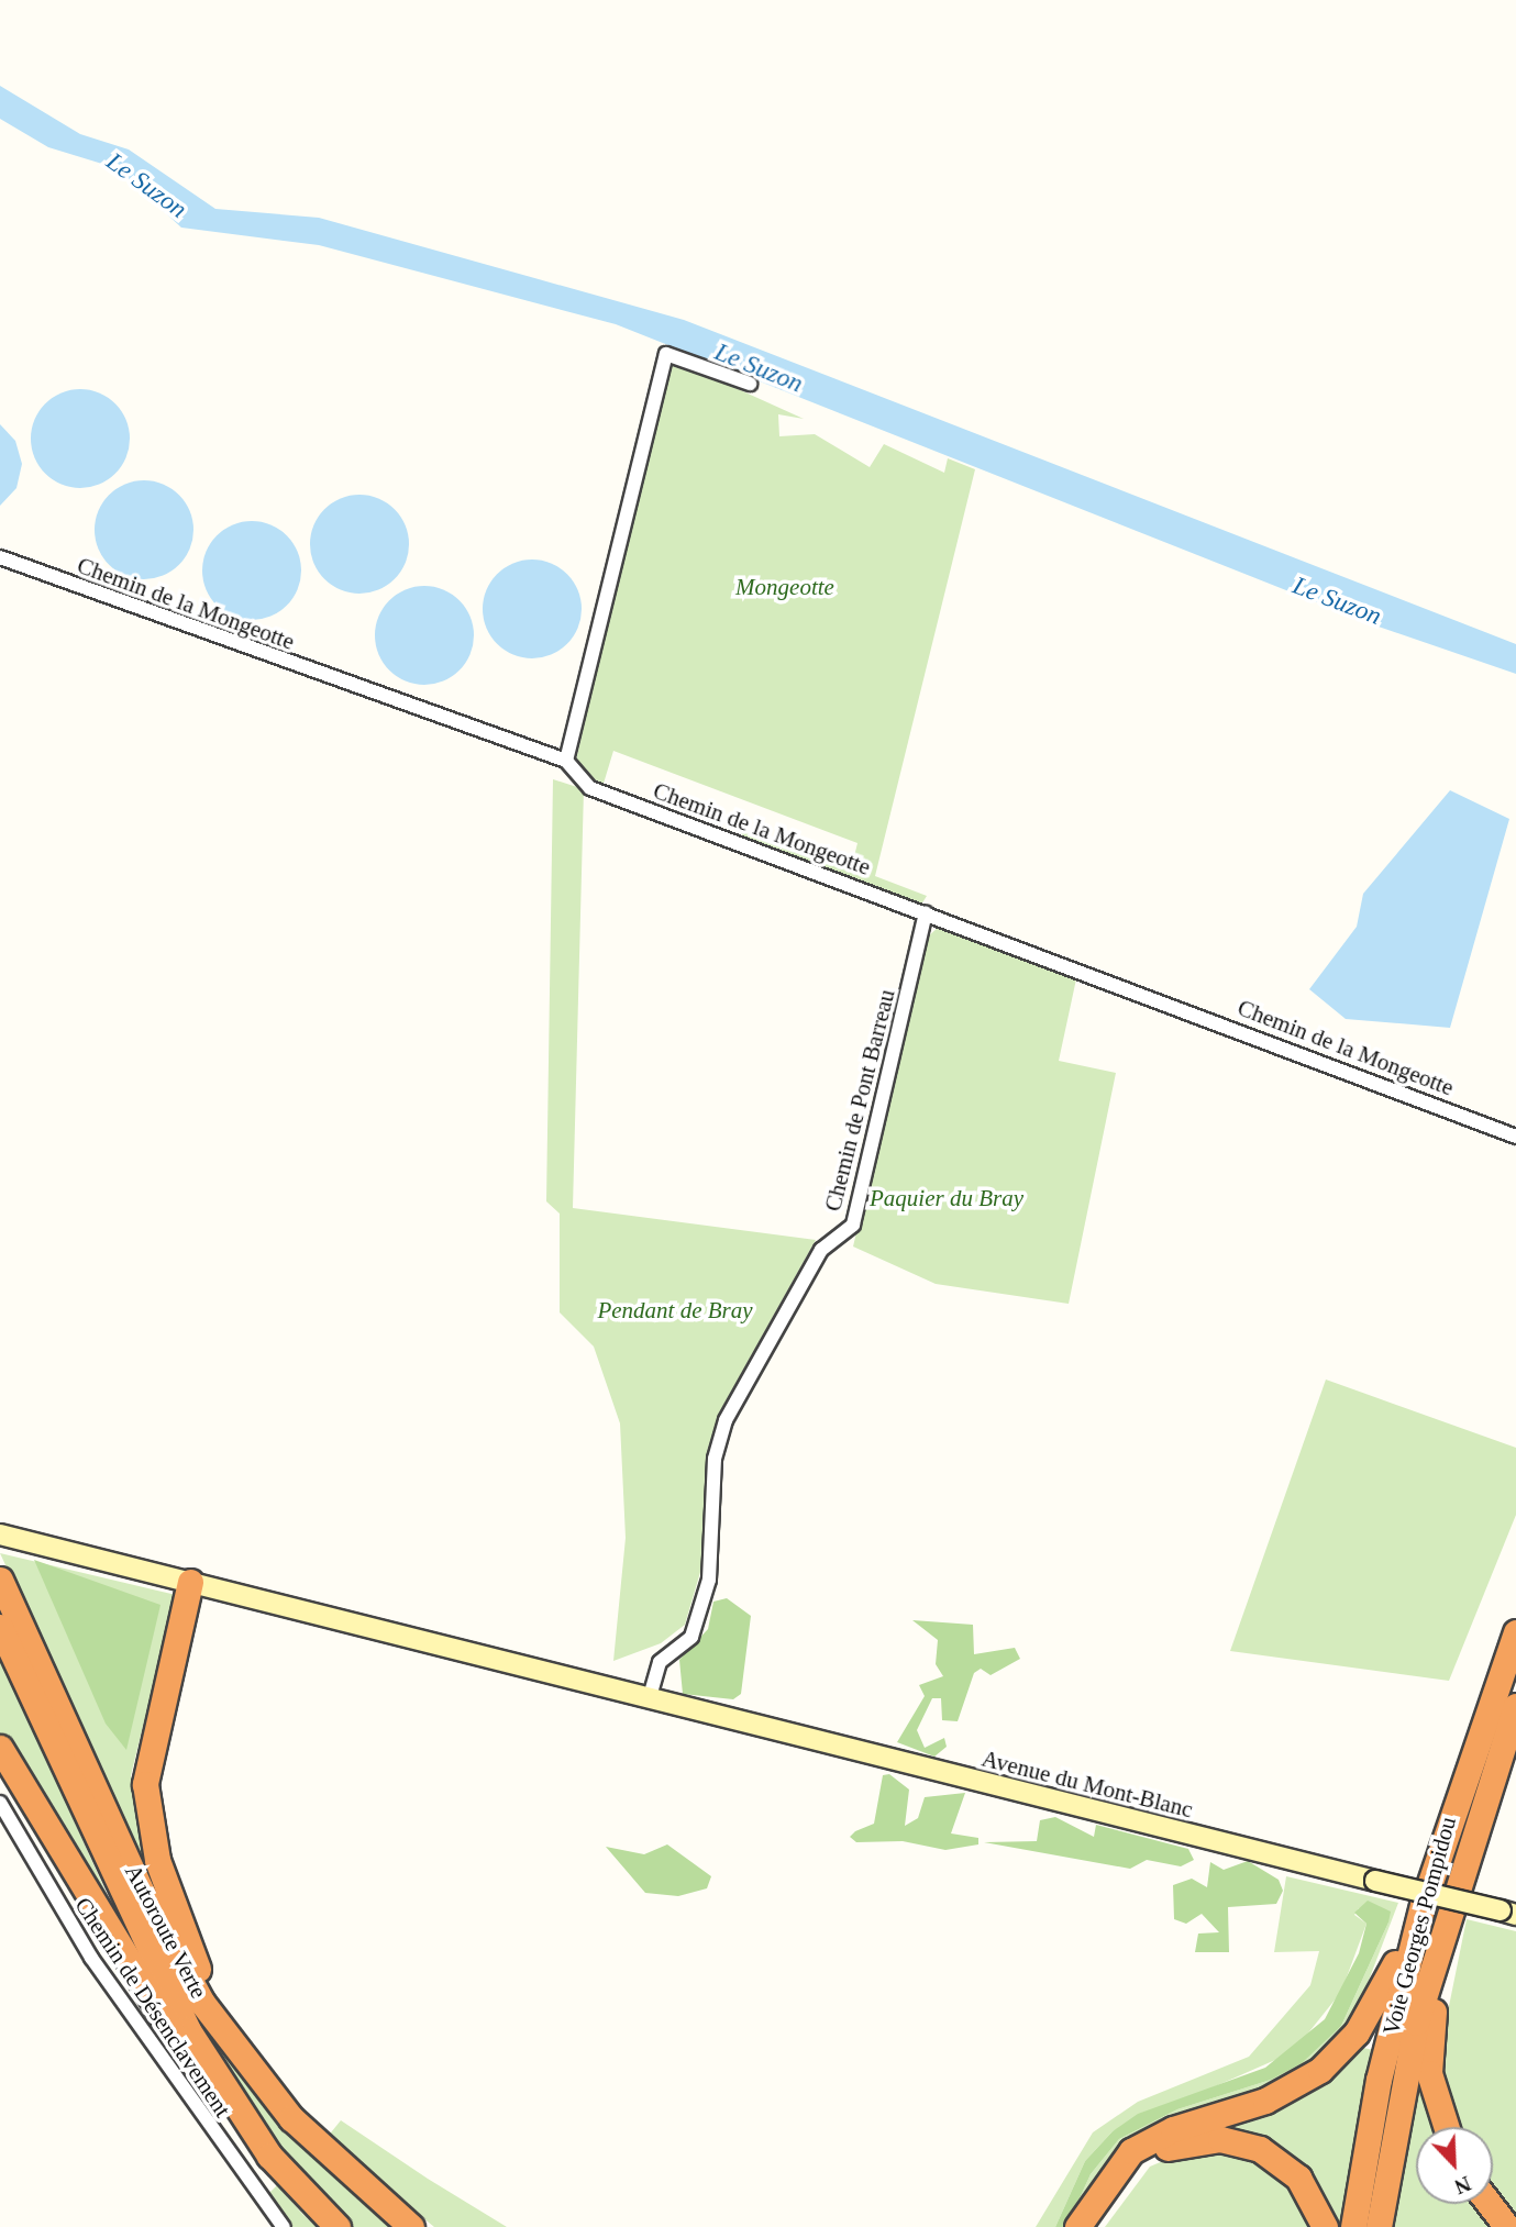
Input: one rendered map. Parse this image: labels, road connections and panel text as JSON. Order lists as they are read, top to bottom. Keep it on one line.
{"streets":{"highway":["Voie Georges Pompidou","Autoroute Verte"],"main road":["Avenue du Mont-Blanc"],"street":["Chemin de la Mongeotte","Chemin de Pont Barreau","Chemin de Désenclavement"]},"crossings":[["Chemin de la Mongeotte","Chemin de Pont Barreau"],["Chemin de Pont Barreau","Avenue du Mont-Blanc"]],"water":["Le Suzon"],"parks":["Mongeotte","Paquier du Bray","Pendant de Bray"],"north":"bottom right"}
